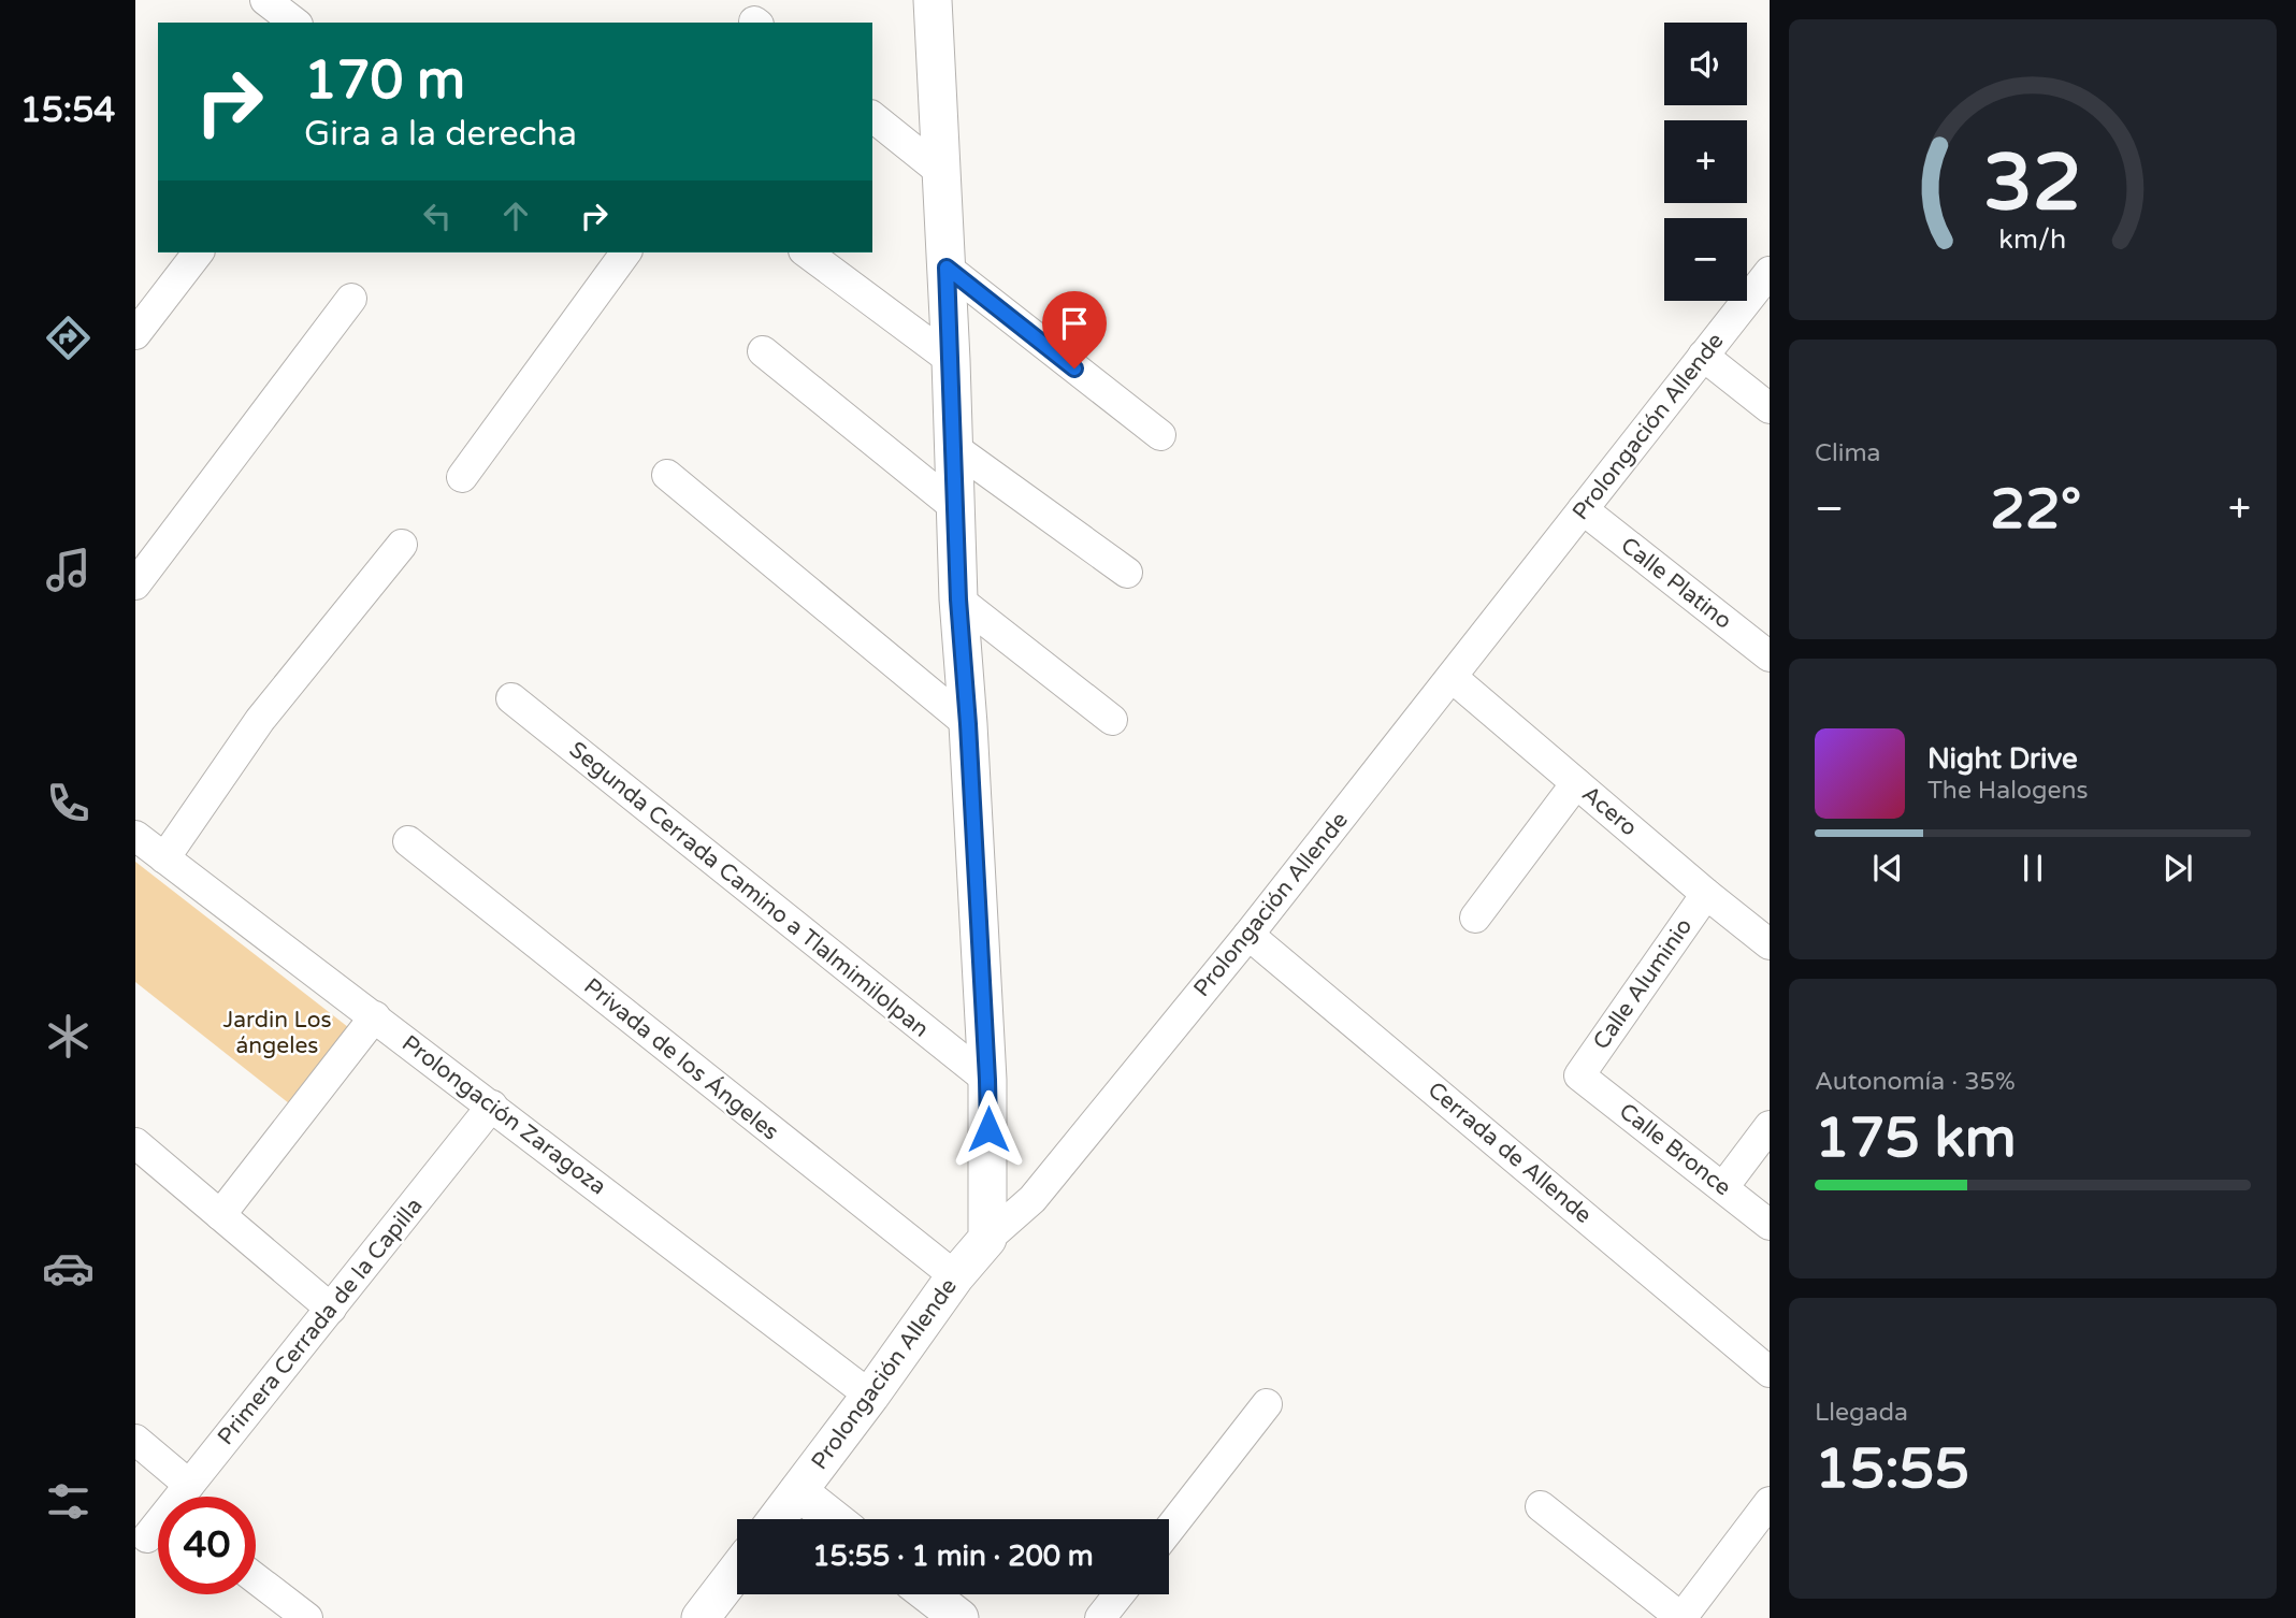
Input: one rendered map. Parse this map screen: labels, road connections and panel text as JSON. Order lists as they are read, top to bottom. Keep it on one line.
{"streets":{"street":["Prolongación Allende","Calle Platino","Acero","Segunda Cerrada Camino a Tlalmimilolpan","Calle Aluminio","Privada de los Ángeles","Prolongación Zaragoza","Calle Bronce","Cerrada de Allende","Primera Cerrada de la Capilla"]},"crossings":[["Prolongación Allende","Calle Platino"],["Prolongación Allende","Acero"],["Prolongación Allende","Privada de los Ángeles"],["Prolongación Allende","Prolongación Zaragoza"],["Prolongación Allende","Cerrada de Allende"],["Acero","Calle Aluminio"],["Calle Aluminio","Calle Bronce"],["Prolongación Zaragoza","Primera Cerrada de la Capilla"]],"parks":["Jardin Los ángeles"],"page":{"tabs":"15:54","map_buttons":["+","−"],"turn":["170 m","Gira a la derecha"],"tile":["Clima",["Autonomía · 35%","175 km"],["Llegada","15:55"]],"heat":["−","22°","+"],"song":["Night Drive","The Halogens"],"limit":"40","trip":"15:55 · 1 min · 200 m","gauge":["32","km/h"]}}
